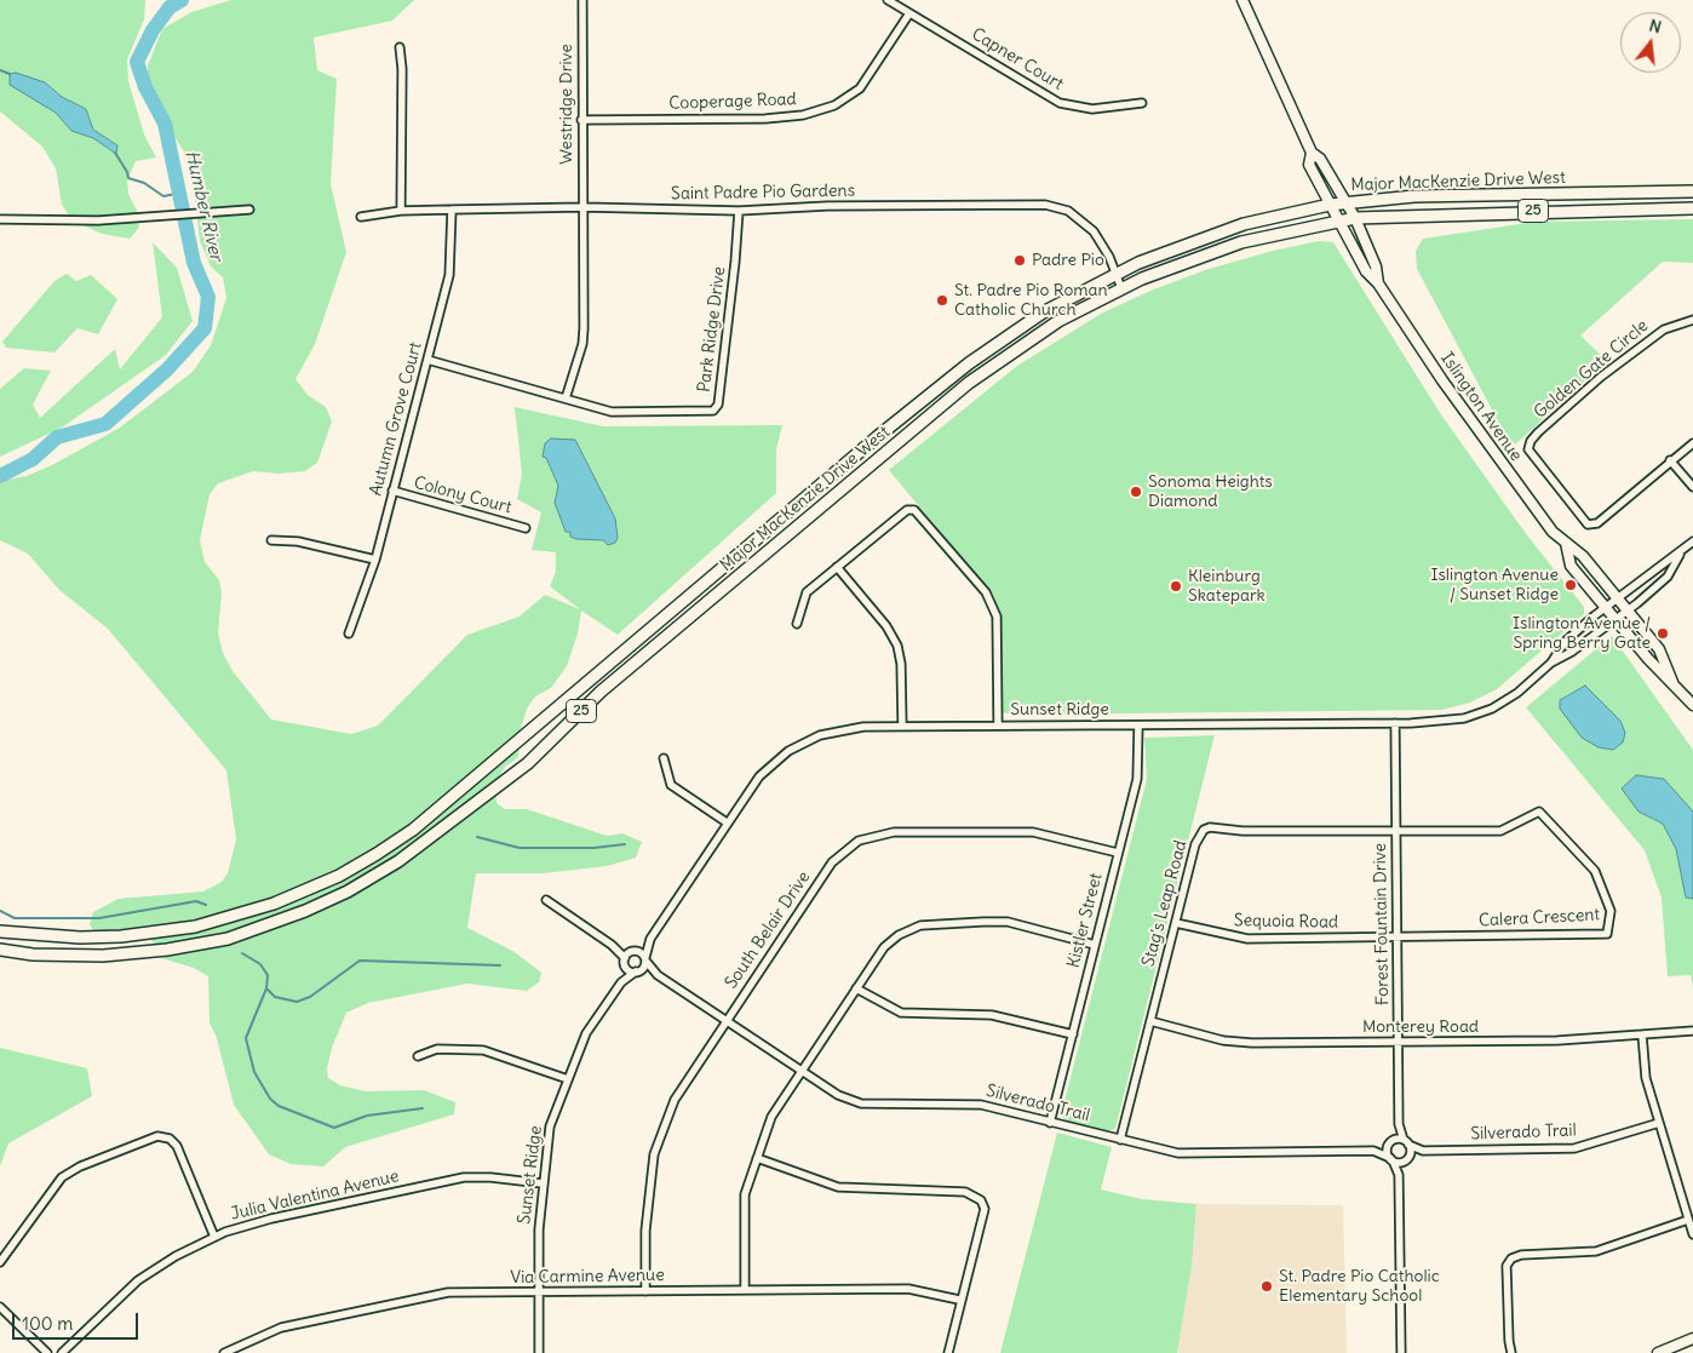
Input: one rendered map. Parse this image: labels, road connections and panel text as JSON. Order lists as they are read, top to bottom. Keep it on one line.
{"streets":{"main road":["Major MacKenzie Drive West","25","Islington Avenue"],"street":["Capner Court","Cooperage Road","Westridge Drive","Saint Padre Pio Gardens","Park Ridge Drive","Golden Gate Circle","Autumn Grove Court","Colony Court","Sunset Ridge","Stag's Leap Road","Calera Crescent","Kistler Street","Sequoia Road","Forest Fountain Drive","South Belair Drive","Monterey Road","Silverado Trail","Julia Valentina Avenue","Via Carmine Avenue"]},"crossings":[["Capner Court","Cooperage Road"],["Cooperage Road","Westridge Drive"],["Westridge Drive","Saint Padre Pio Gardens"],["Westridge Drive","Park Ridge Drive"],["Major MacKenzie Drive West","Saint Padre Pio Gardens"],["Major MacKenzie Drive West","Islington Avenue"],["Saint Padre Pio Gardens","Park Ridge Drive"],["Saint Padre Pio Gardens","Autumn Grove Court"],["Park Ridge Drive","Autumn Grove Court"],["Islington Avenue","Sunset Ridge"],["Autumn Grove Court","Colony Court"],["Sunset Ridge","Kistler Street"],["Sunset Ridge","Forest Fountain Drive"],["Sunset Ridge","Silverado Trail"],["Sunset Ridge","Julia Valentina Avenue"],["Sunset Ridge","Via Carmine Avenue"],["Stag's Leap Road","Calera Crescent"],["Stag's Leap Road","Sequoia Road"],["Stag's Leap Road","Forest Fountain Drive"],["Stag's Leap Road","Monterey Road"],["Stag's Leap Road","Silverado Trail"],["Calera Crescent","Sequoia Road"],["Calera Crescent","Forest Fountain Drive"],["Kistler Street","South Belair Drive"],["Kistler Street","Silverado Trail"],["Sequoia Road","Forest Fountain Drive"],["Forest Fountain Drive","Monterey Road"],["Forest Fountain Drive","Silverado Trail"],["South Belair Drive","Silverado Trail"],["South Belair Drive","Via Carmine Avenue"]],"water":["Humber River"],"places":["Padre Pio","St. Padre Pio Roman Catholic Church","Sonoma Heights Diamond","Islington Avenue / Sunset Ridge","Kleinburg Skatepark","Islington Avenue / Spring Berry Gate","St. Padre Pio Catholic Elementary School"],"scale_bar":"100 m","north":"top"}
